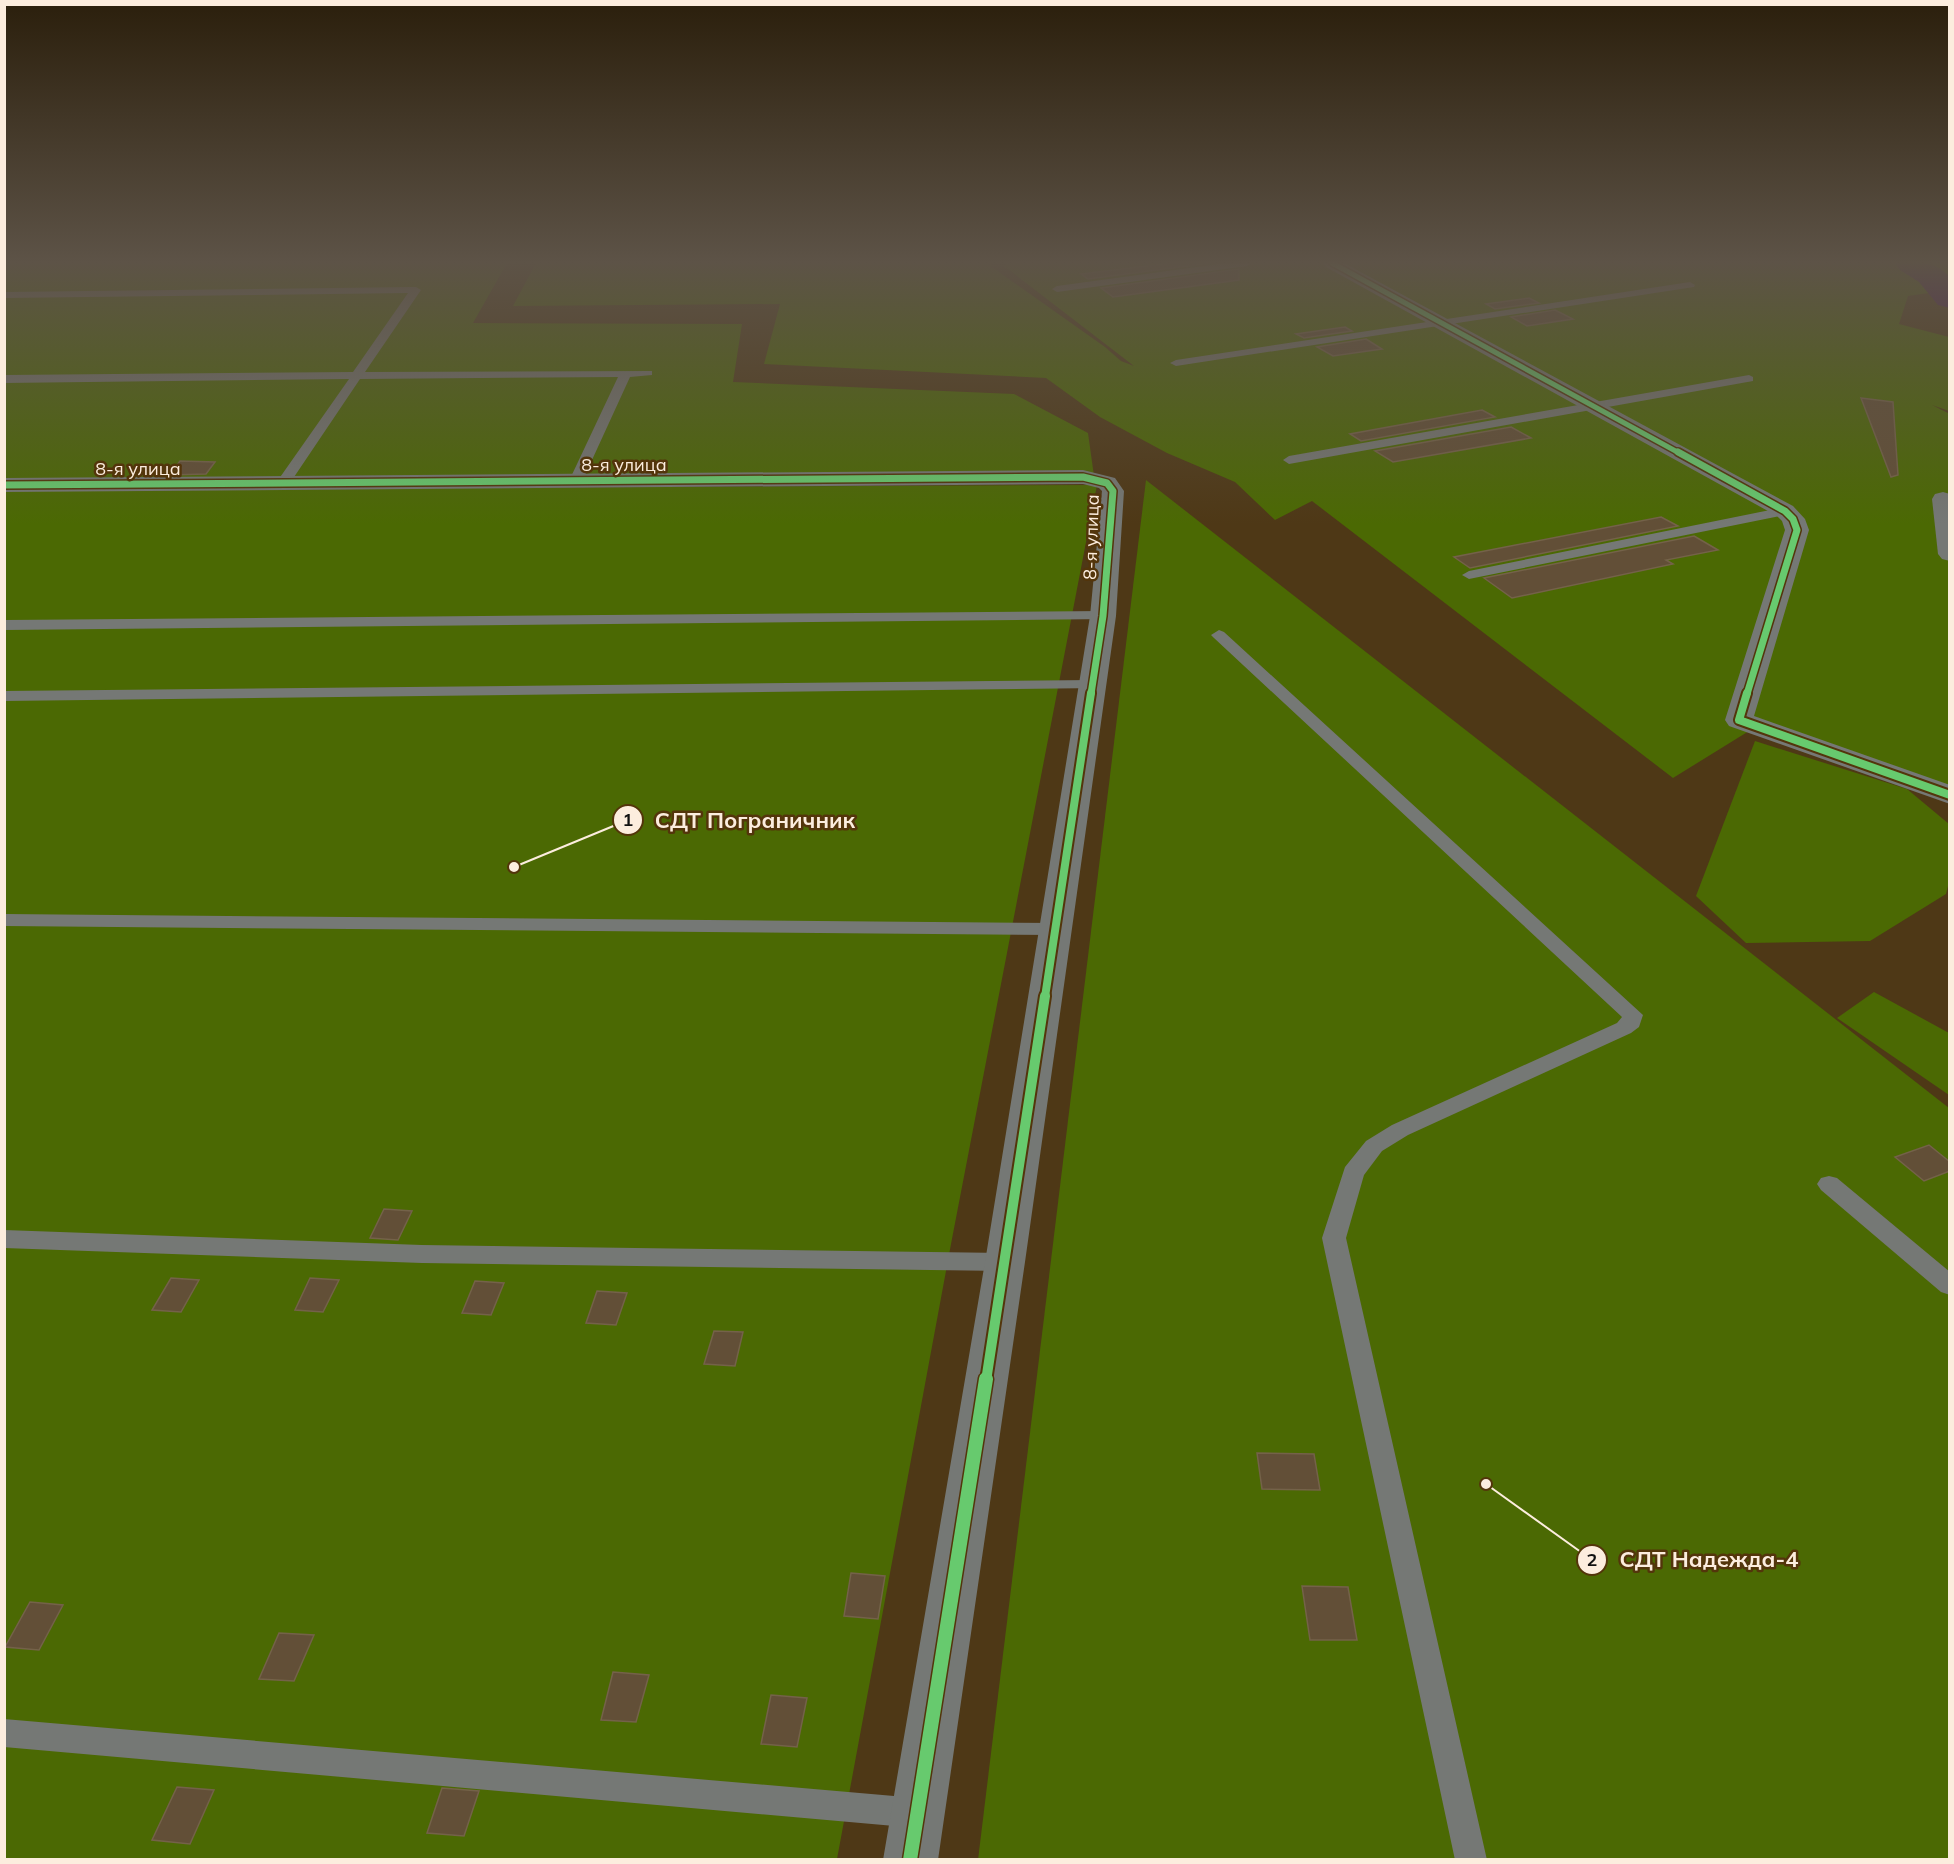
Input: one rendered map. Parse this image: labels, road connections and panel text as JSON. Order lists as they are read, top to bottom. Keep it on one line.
{"streets":{"street":["8-я улица"]},"places":["СДТ Пограничник","СДТ Надежда-4"]}
